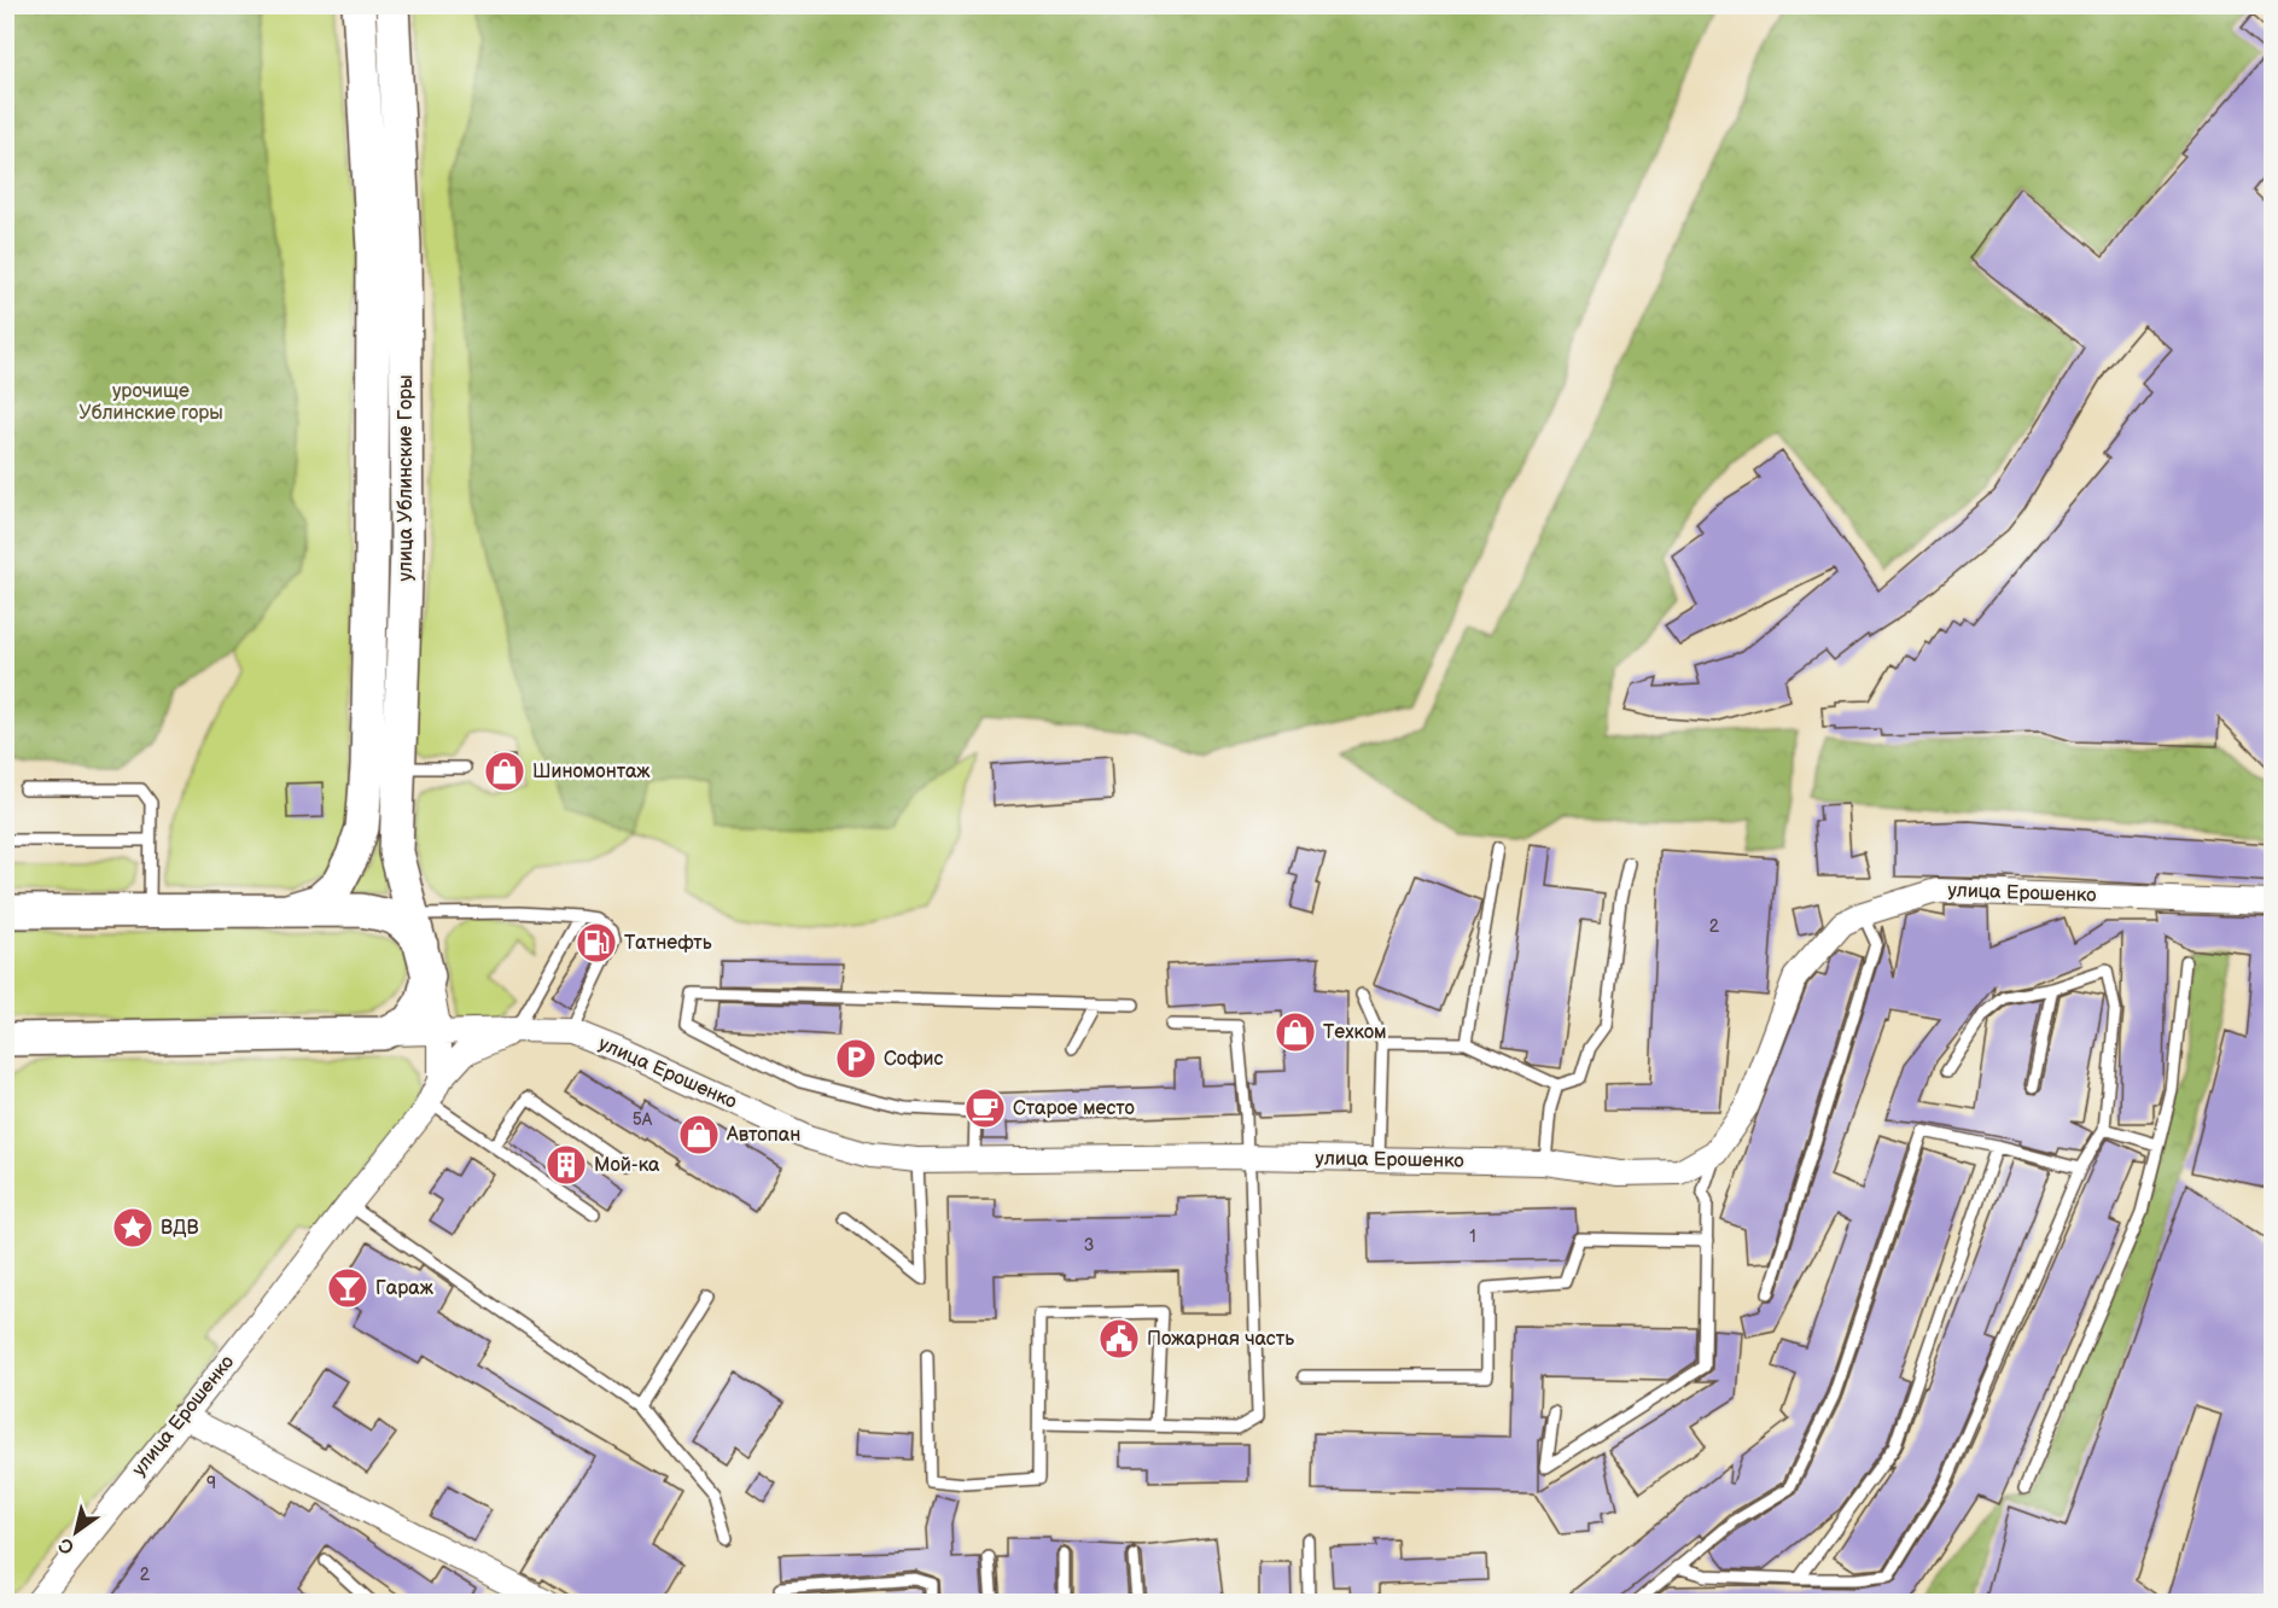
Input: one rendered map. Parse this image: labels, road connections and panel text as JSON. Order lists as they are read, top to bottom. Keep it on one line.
{"streets":{"main road":["улица Ублинские Горы","улица Ерошенко"]},"crossings":[["улица Ублинские Горы","улица Ерошенко"]],"parks":["урочище Ублинские горы"],"places":{"shop":["Шиномонтаж","Техком","Автопан"],"fuel station":["Татнефть"],"parking":["Софис"],"cafe":["Старое место"],"building":["Мой-ка"],"place":["ВДВ"],"bar":["Гараж"],"public building":["Пожарная часть"]},"house_numbers":["2","5А","1","3","9","2"],"north":"bottom left"}
